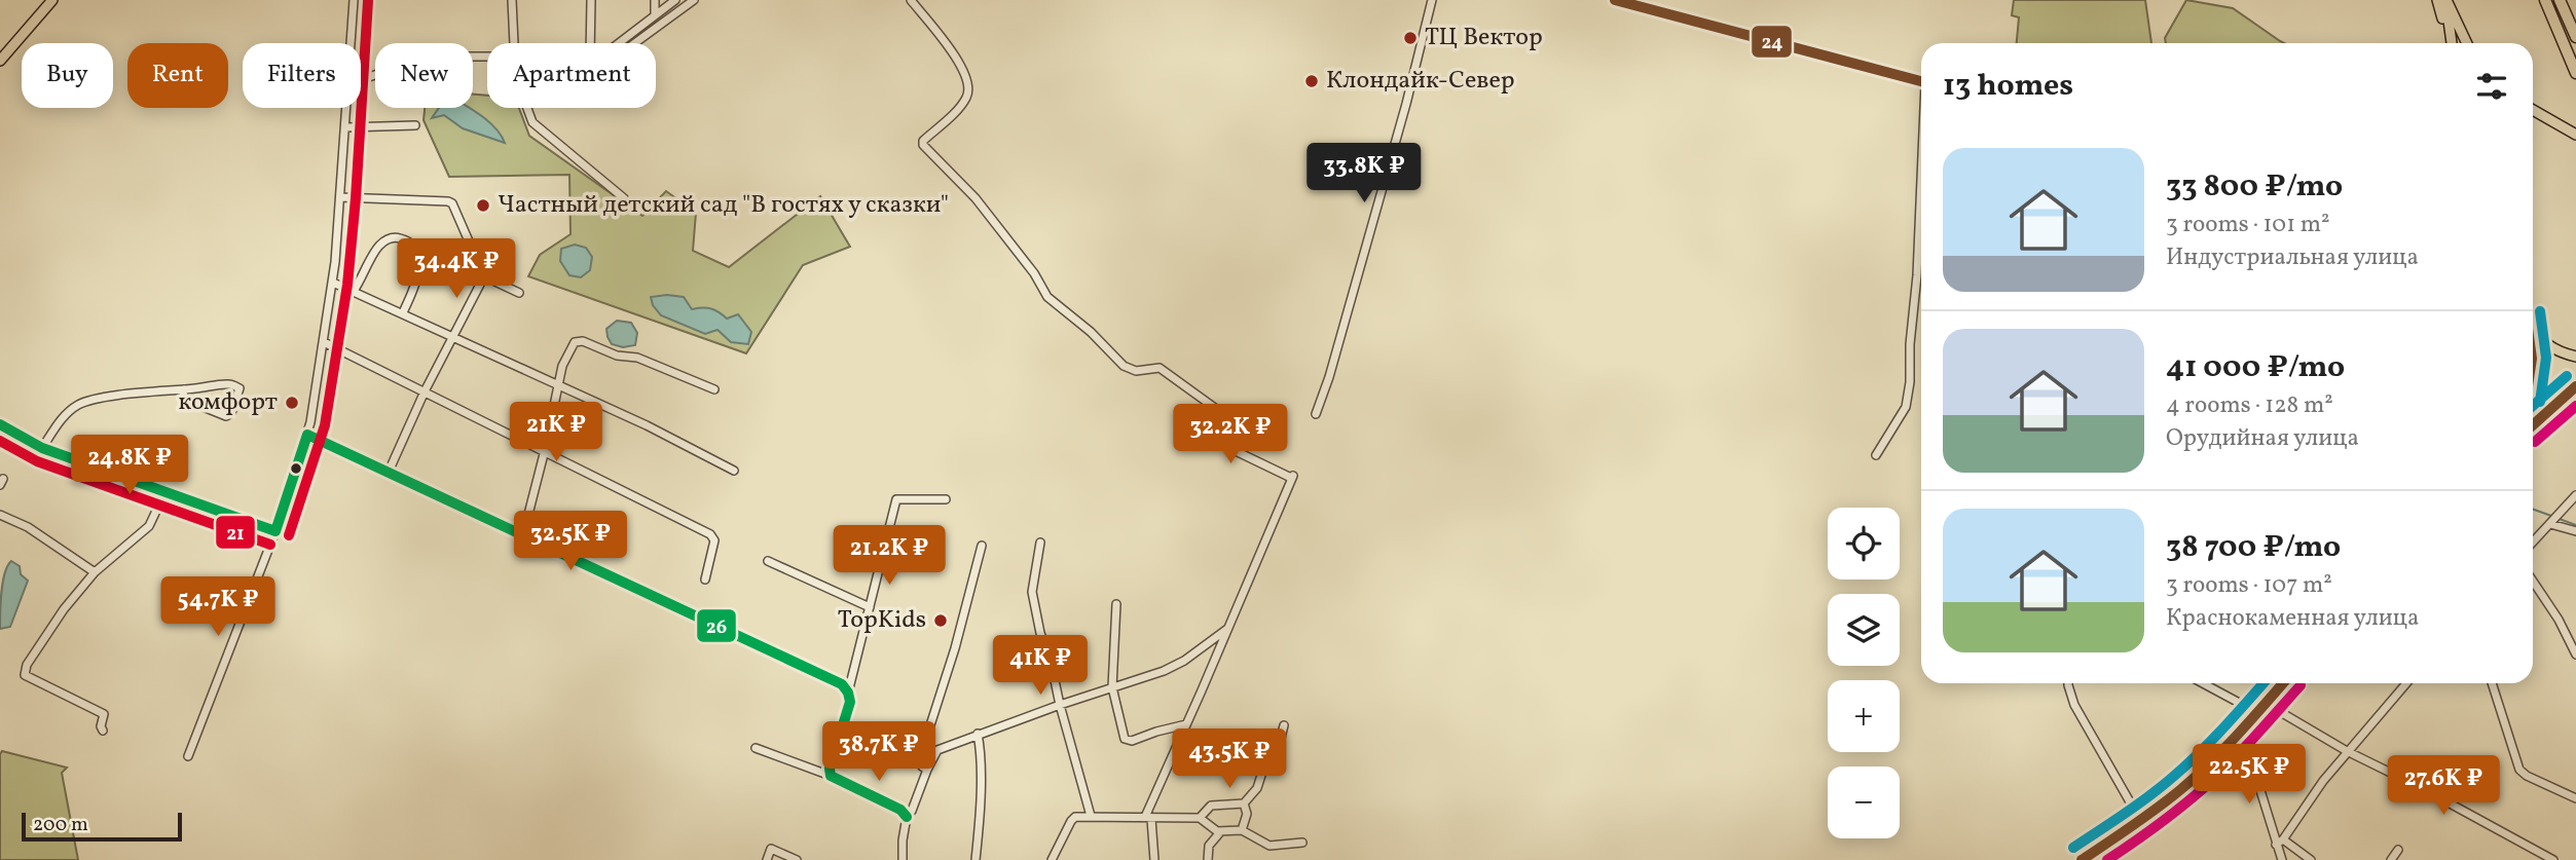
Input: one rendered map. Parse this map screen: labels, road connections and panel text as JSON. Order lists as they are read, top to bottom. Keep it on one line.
{"places":["ТЦ Вектор","Клондайк-Север","Частный детский сад \"В гостях у сказки\"","комфорт","TopKids"],"lines":["transit line 24","transit line 21","transit line 26"],"scale_bar":"200 m","page":{"chip":["Buy","Rent","Filters","New","Apartment"],"heading":"13 homes","list":[{"name":"33 800 ₽/mo","note":"3 rooms · 101 m² · Индустриальная улица"},{"name":"41 000 ₽/mo","note":"4 rooms · 128 m² · Орудийная улица"},{"name":"38 700 ₽/mo","note":"3 rooms · 107 m² · Краснокаменная улица"}],"price":["33.8K ₽","34.4K ₽","21K ₽","32.2K ₽","24.8K ₽","32.5K ₽","21.2K ₽","54.7K ₽","41K ₽","38.7K ₽","43.5K ₽","22.5K ₽","27.6K ₽"],"map_buttons":["+","−"],"scale":"200 m"}}
